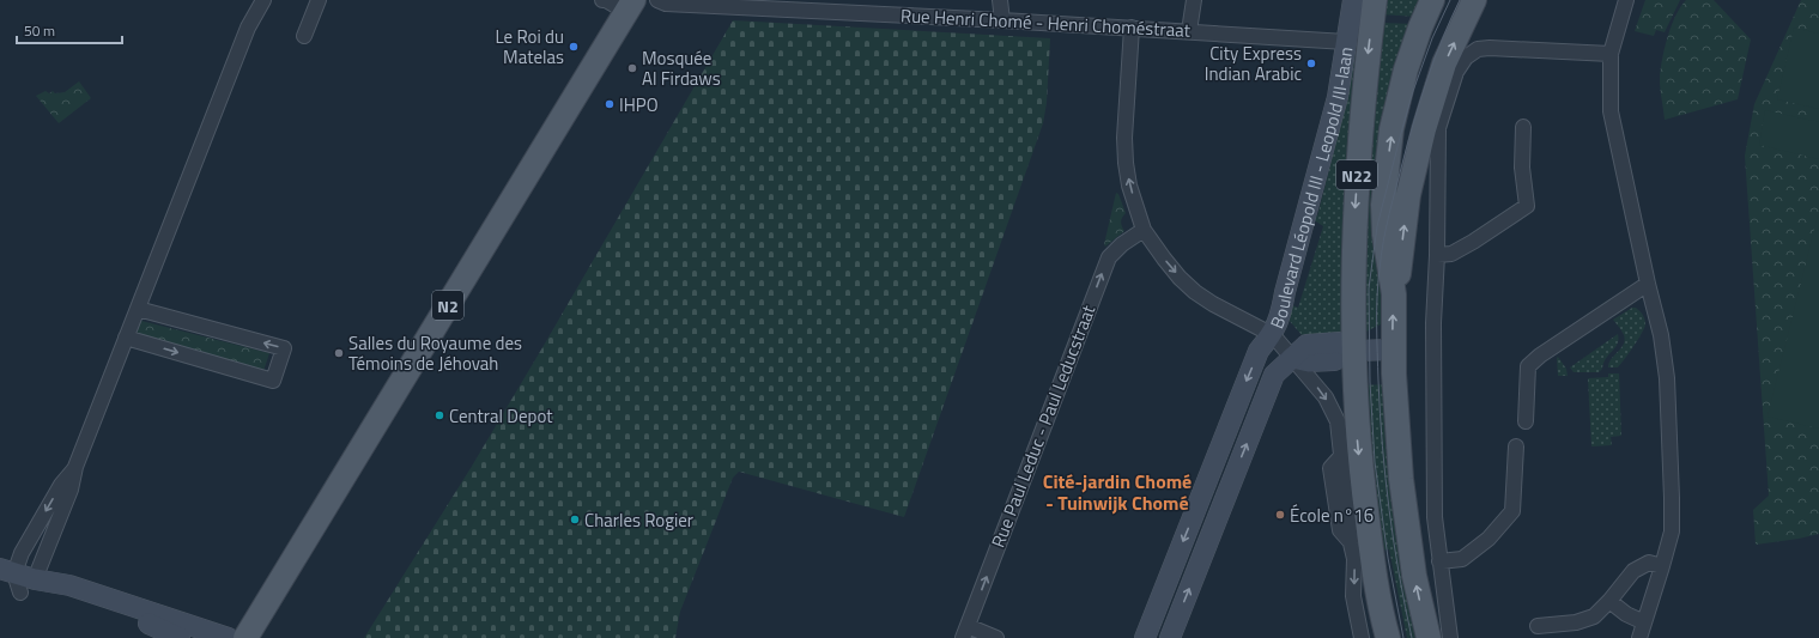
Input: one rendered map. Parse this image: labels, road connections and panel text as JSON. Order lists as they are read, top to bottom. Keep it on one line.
{"streets":{"main road":["N22","Boulevard Léopold III - Leopold III-laan","N2"],"street":["Rue Henri Chomé - Henri Choméstraat","Rue Paul Leduc - Paul Leducstraat"]},"crossings":[["Rue Henri Chomé - Henri Choméstraat","Boulevard Léopold III - Leopold III-laan"]],"one_way":["Rue Paul Leduc - Paul Leducstraat"],"districts":["Cité-jardin Chomé - Tuinwijk Chomé"],"places":["Le Roi du Matelas","City Express Indian Arabic","Mosquée Al Firdaws","IHPO","Salles du Royaume des Témoins de Jéhovah","Central Depot","École n°16","Charles Rogier"],"scale_bar":"50 m"}
